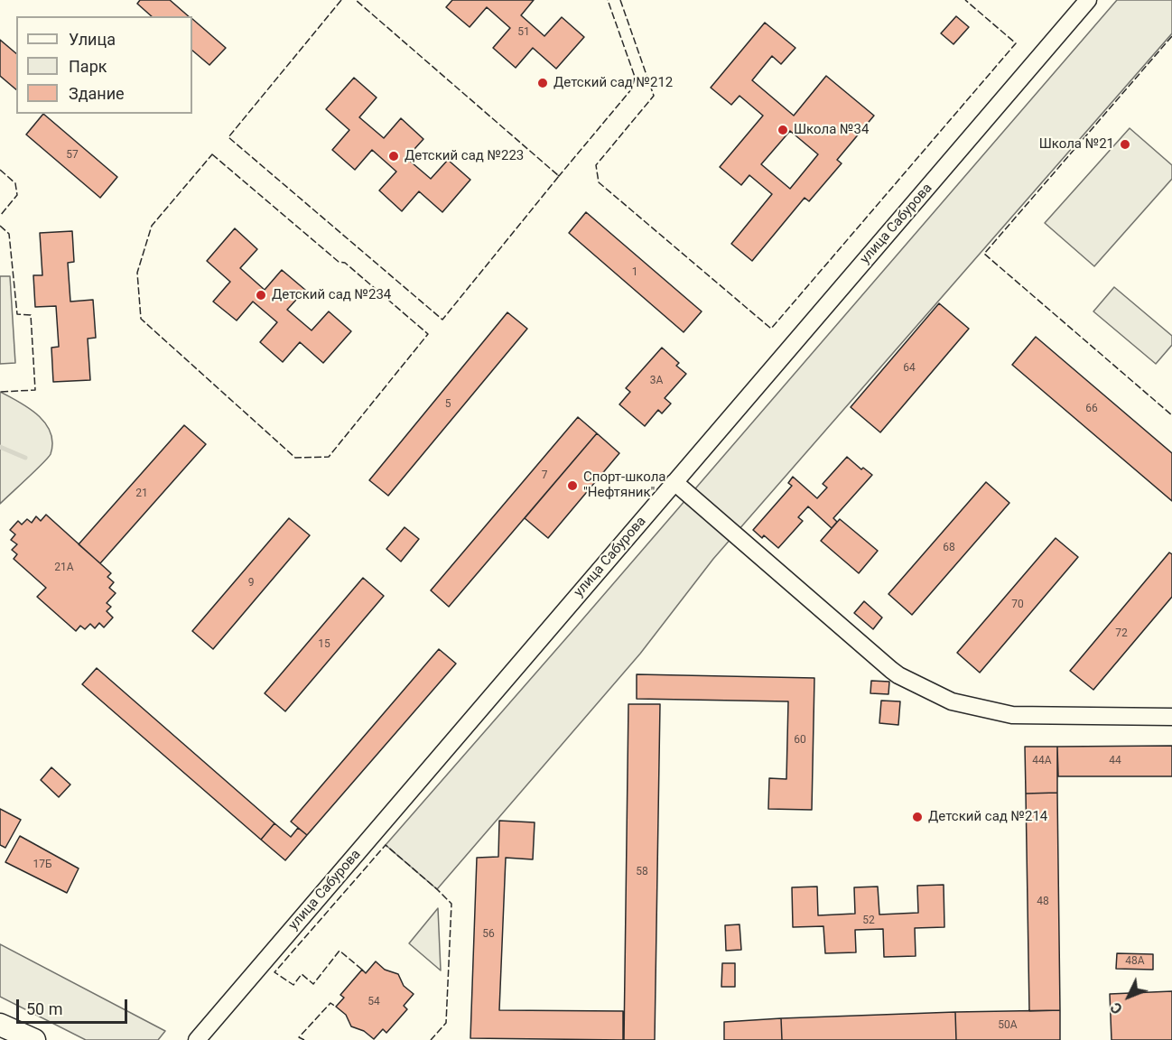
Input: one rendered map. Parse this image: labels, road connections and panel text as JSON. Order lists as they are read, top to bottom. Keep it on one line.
{"streets":{"street":["улица Сабурова"]},"places":["Детский сад №212","Школа №34","Школа №21","Детский сад №223","Детский сад №234","Спорт-школа \"Нефтяник\"","Детский сад №214"],"house_numbers":["51","57","1","64","3А","5","66","7","21","68","21А","9","70","72","15","60","44А","44","17Б","58","48","52","56","48А","54","50А"],"legend":["Улица","Парк","Здание"],"scale_bar":"50 m","north":"bottom left"}
